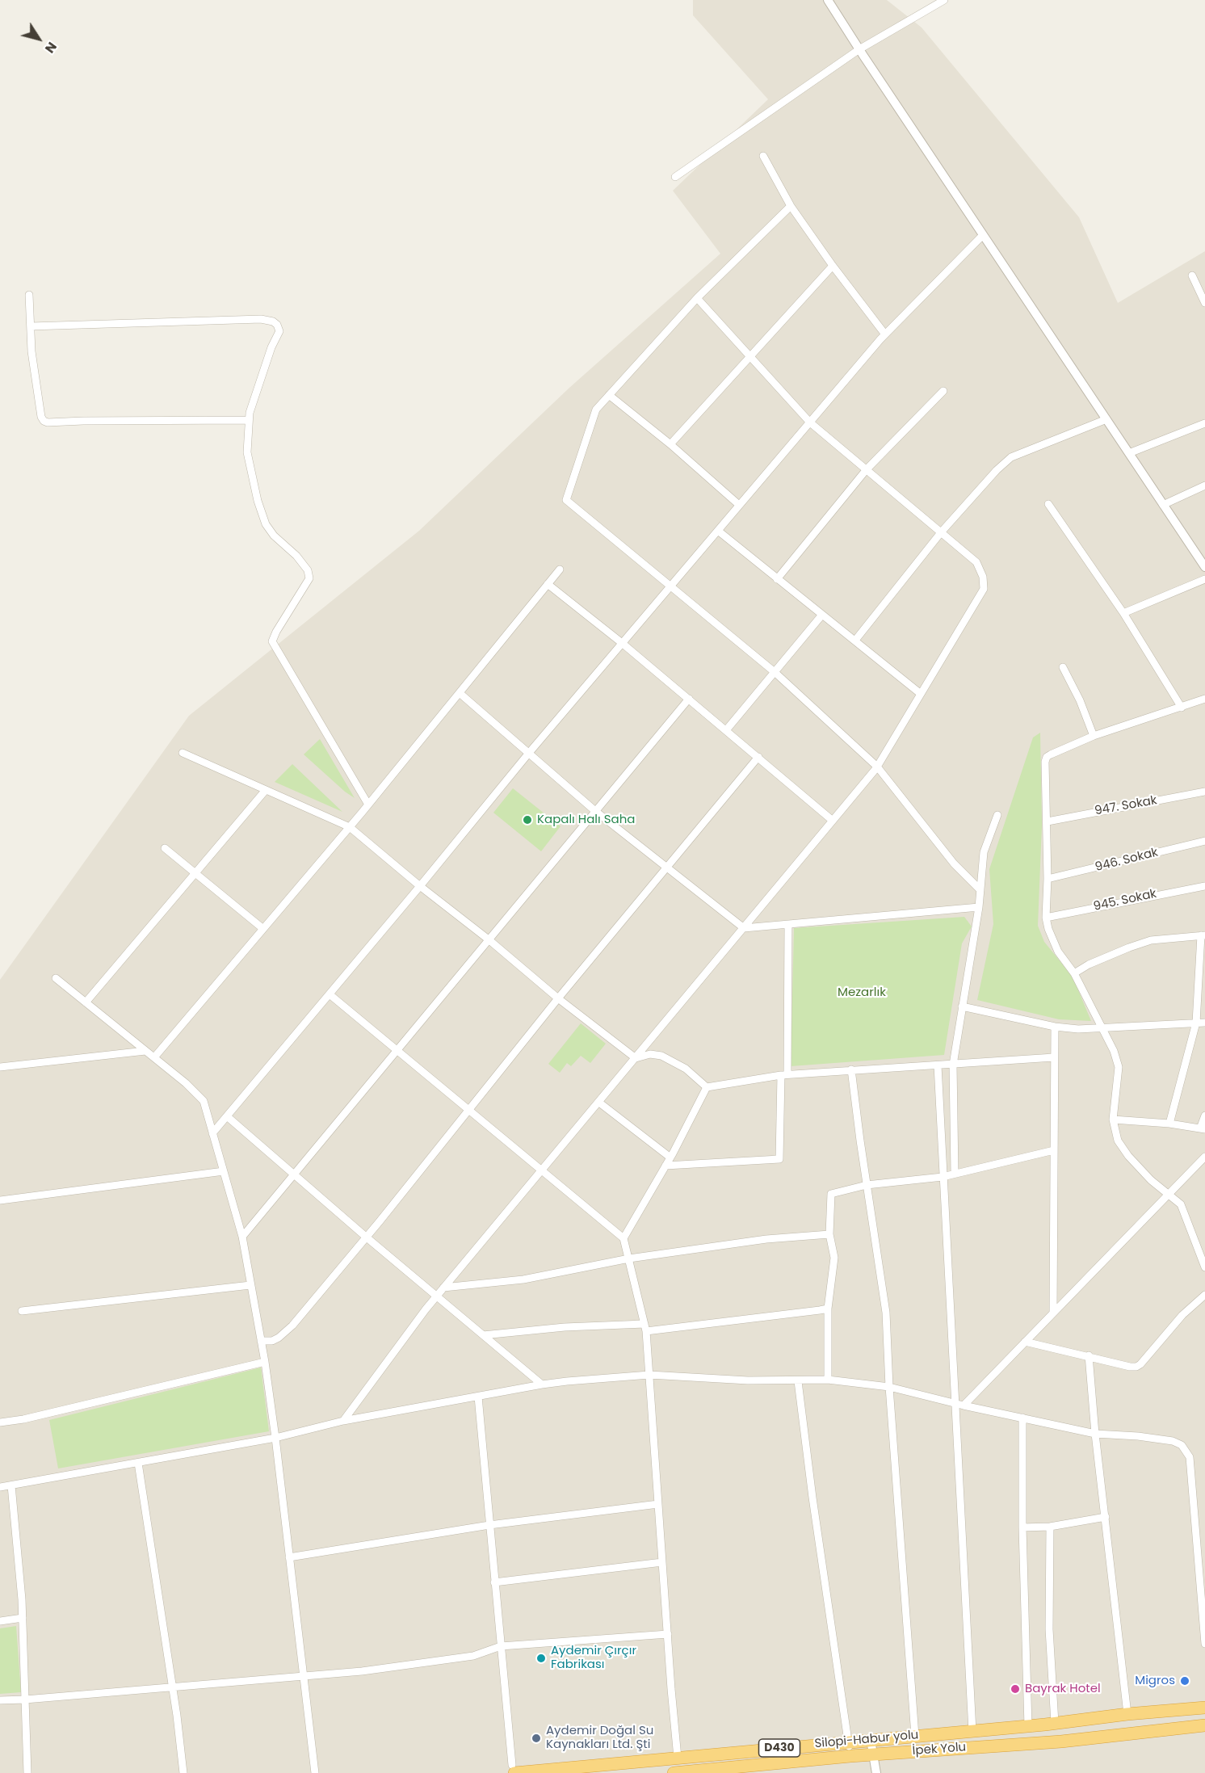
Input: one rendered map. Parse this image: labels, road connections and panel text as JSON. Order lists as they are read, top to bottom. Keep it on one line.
{"streets":{"highway":["Silopi-Habur yolu","D430","İpek Yolu"],"street":["947. Sokak","946. Sokak","945. Sokak"]},"crossings":[["Silopi-Habur yolu","D430"]],"parks":["Mezarlık"],"places":["Kapalı Halı Saha","Aydemir Çırçır Fabrikası","Migros","Bayrak Hotel","Aydemir Doğal Su Kaynakları Ltd. Şti"],"north":"bottom right"}
